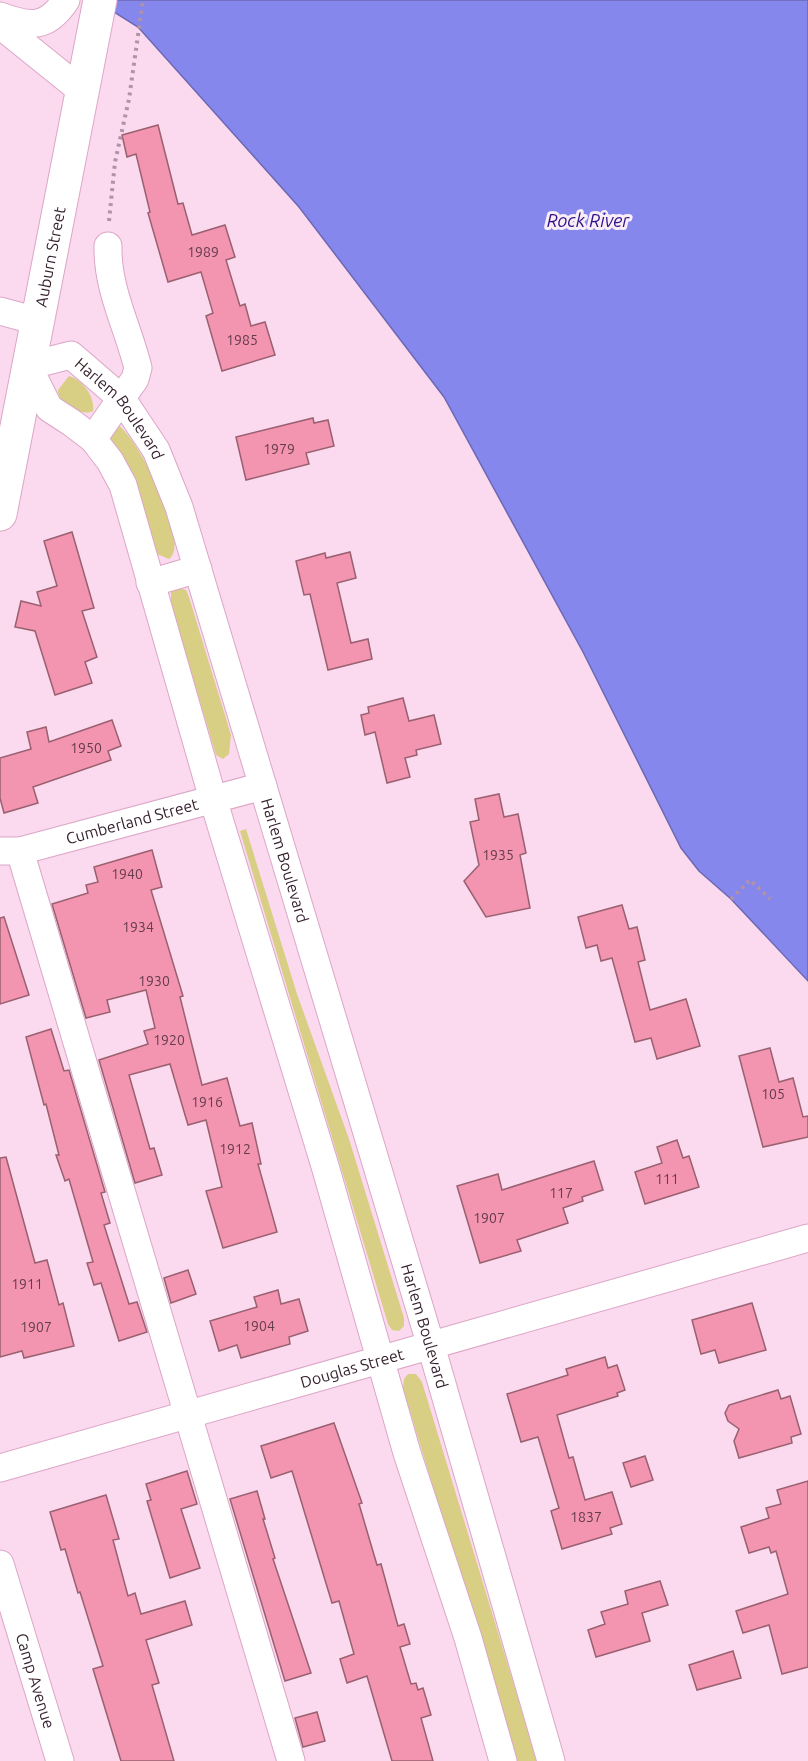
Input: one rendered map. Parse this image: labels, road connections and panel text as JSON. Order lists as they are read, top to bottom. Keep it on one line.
{"streets":{"main road":["Auburn Street"],"street":["Harlem Boulevard","Cumberland Street","Douglas Street","Camp Avenue"]},"crossings":[["Auburn Street","Harlem Boulevard"],["Harlem Boulevard","Cumberland Street"],["Harlem Boulevard","Douglas Street"]],"water":["Rock River"],"house_numbers":["1989","1985","1979","1950","1935","1940","1934","1930","1920","105","1916","1912","111","117","1907","1911","1904","1907","1837"]}
